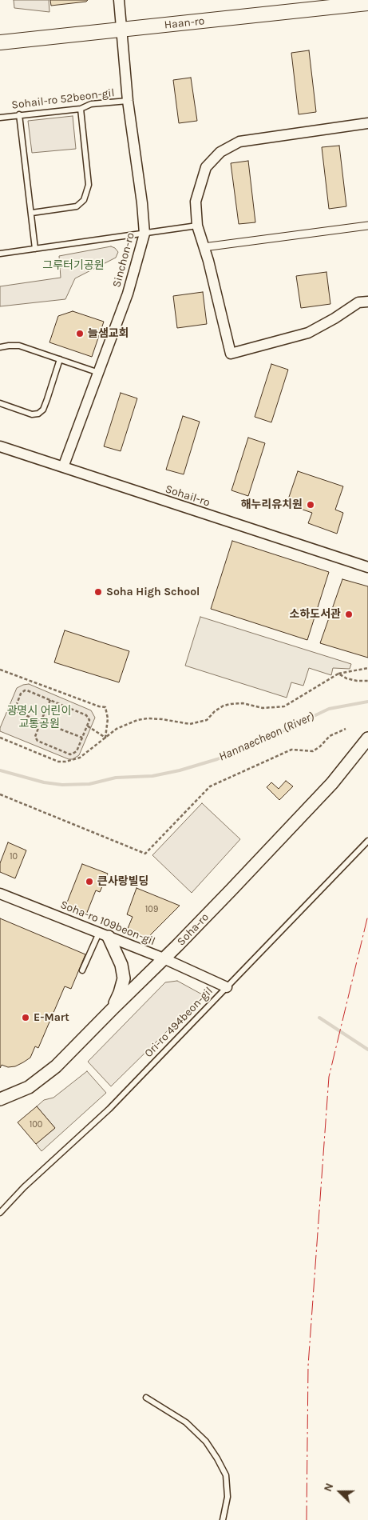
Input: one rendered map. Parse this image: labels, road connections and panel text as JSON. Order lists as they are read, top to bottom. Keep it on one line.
{"streets":{"main road":["Haan-ro"],"street":["Sinchon-ro","Sohail-ro","Soha-ro 109beon-gil","Soha-ro"],"lane":["Sohail-ro 52beon-gil","Ori-ro 494beon-gil"]},"crossings":[["Haan-ro","Sinchon-ro"],["Sohail-ro 52beon-gil","Sinchon-ro"],["Sinchon-ro","Sohail-ro"],["Soha-ro 109beon-gil","Soha-ro"],["Soha-ro 109beon-gil","Ori-ro 494beon-gil"]],"water":["Hannaecheon (River)"],"parks":["그루터기공원","광명시 어린이 교통공원"],"places":["늘샘교회","해누리유치원","Soha High School","소하도서관","큰사랑빌딩","E-Mart"],"house_numbers":["10","109","100"],"north":"left"}
